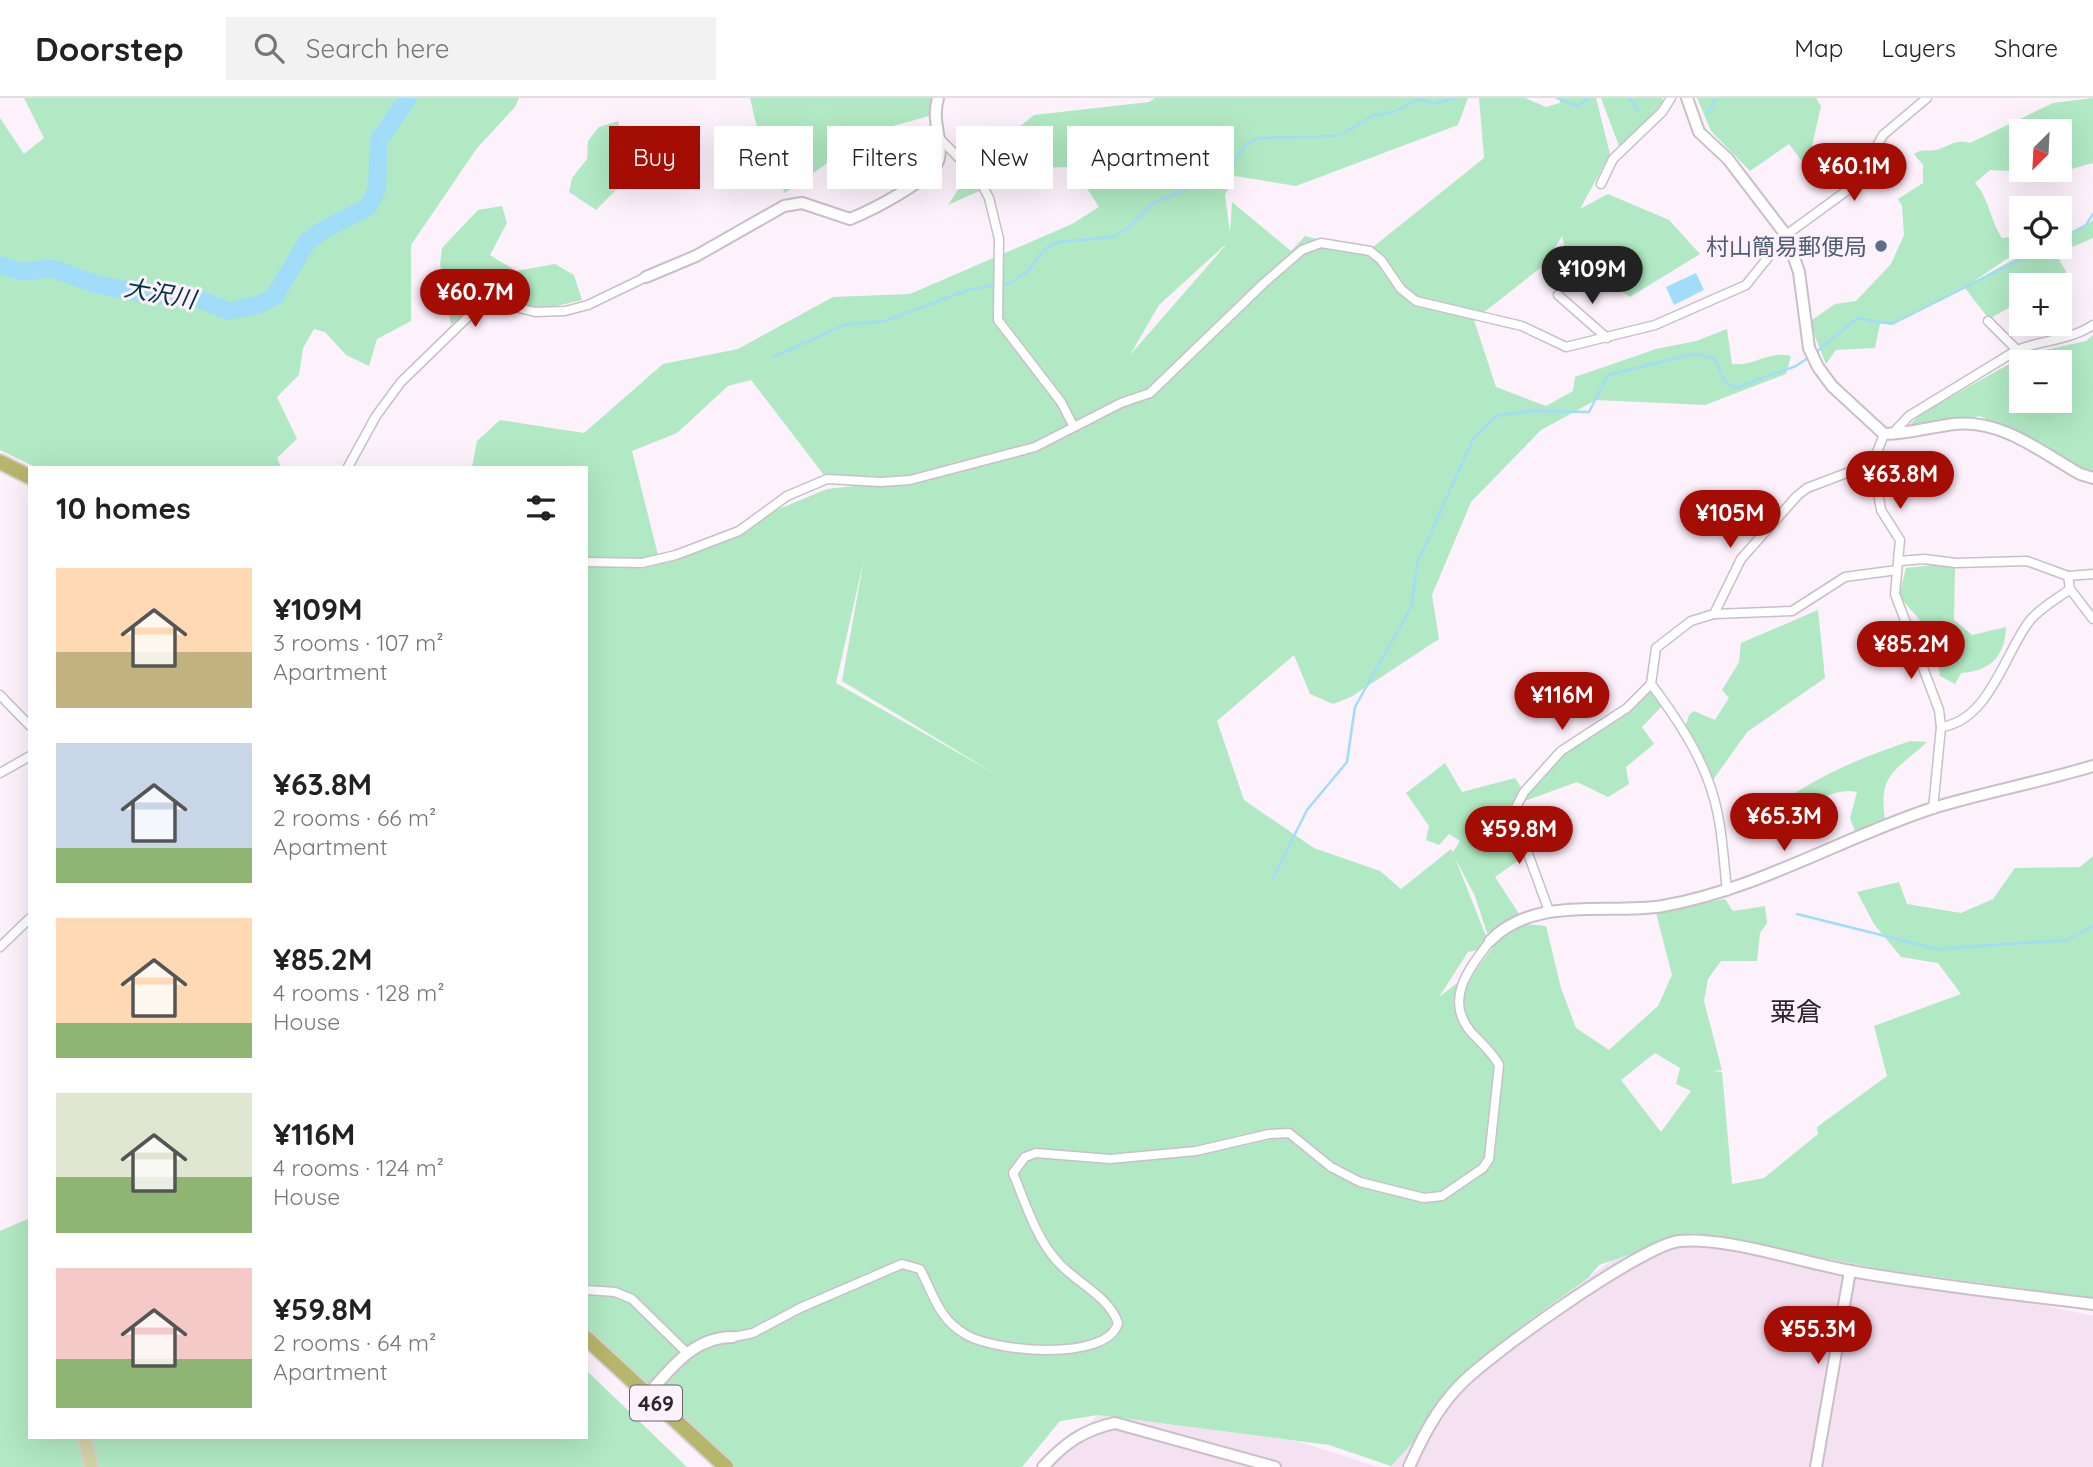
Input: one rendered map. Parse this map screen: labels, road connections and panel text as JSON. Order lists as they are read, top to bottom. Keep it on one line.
{"streets":{"highway":["469"]},"districts":["粟倉"],"water":["大沢川"],"places":["村山簡易郵便局"],"north":"bottom left","page":{"header":"Doorstep","search":"Search here","nav":["Map","Layers","Share"],"map_buttons":["+","−"],"chip":["Buy","Rent","Filters","New","Apartment"],"price":["¥60.1M","¥109M","¥60.7M","¥63.8M","¥105M","¥85.2M","¥116M","¥65.3M","¥59.8M","¥55.3M"],"heading":"10 homes","list":[{"name":"¥109M","note":"3 rooms · 107 m² · Apartment"},{"name":"¥63.8M","note":"2 rooms · 66 m² · Apartment"},{"name":"¥85.2M","note":"4 rooms · 128 m² · House"},{"name":"¥116M","note":"4 rooms · 124 m² · House"},{"name":"¥59.8M","note":"2 rooms · 64 m² · Apartment"}]}}
